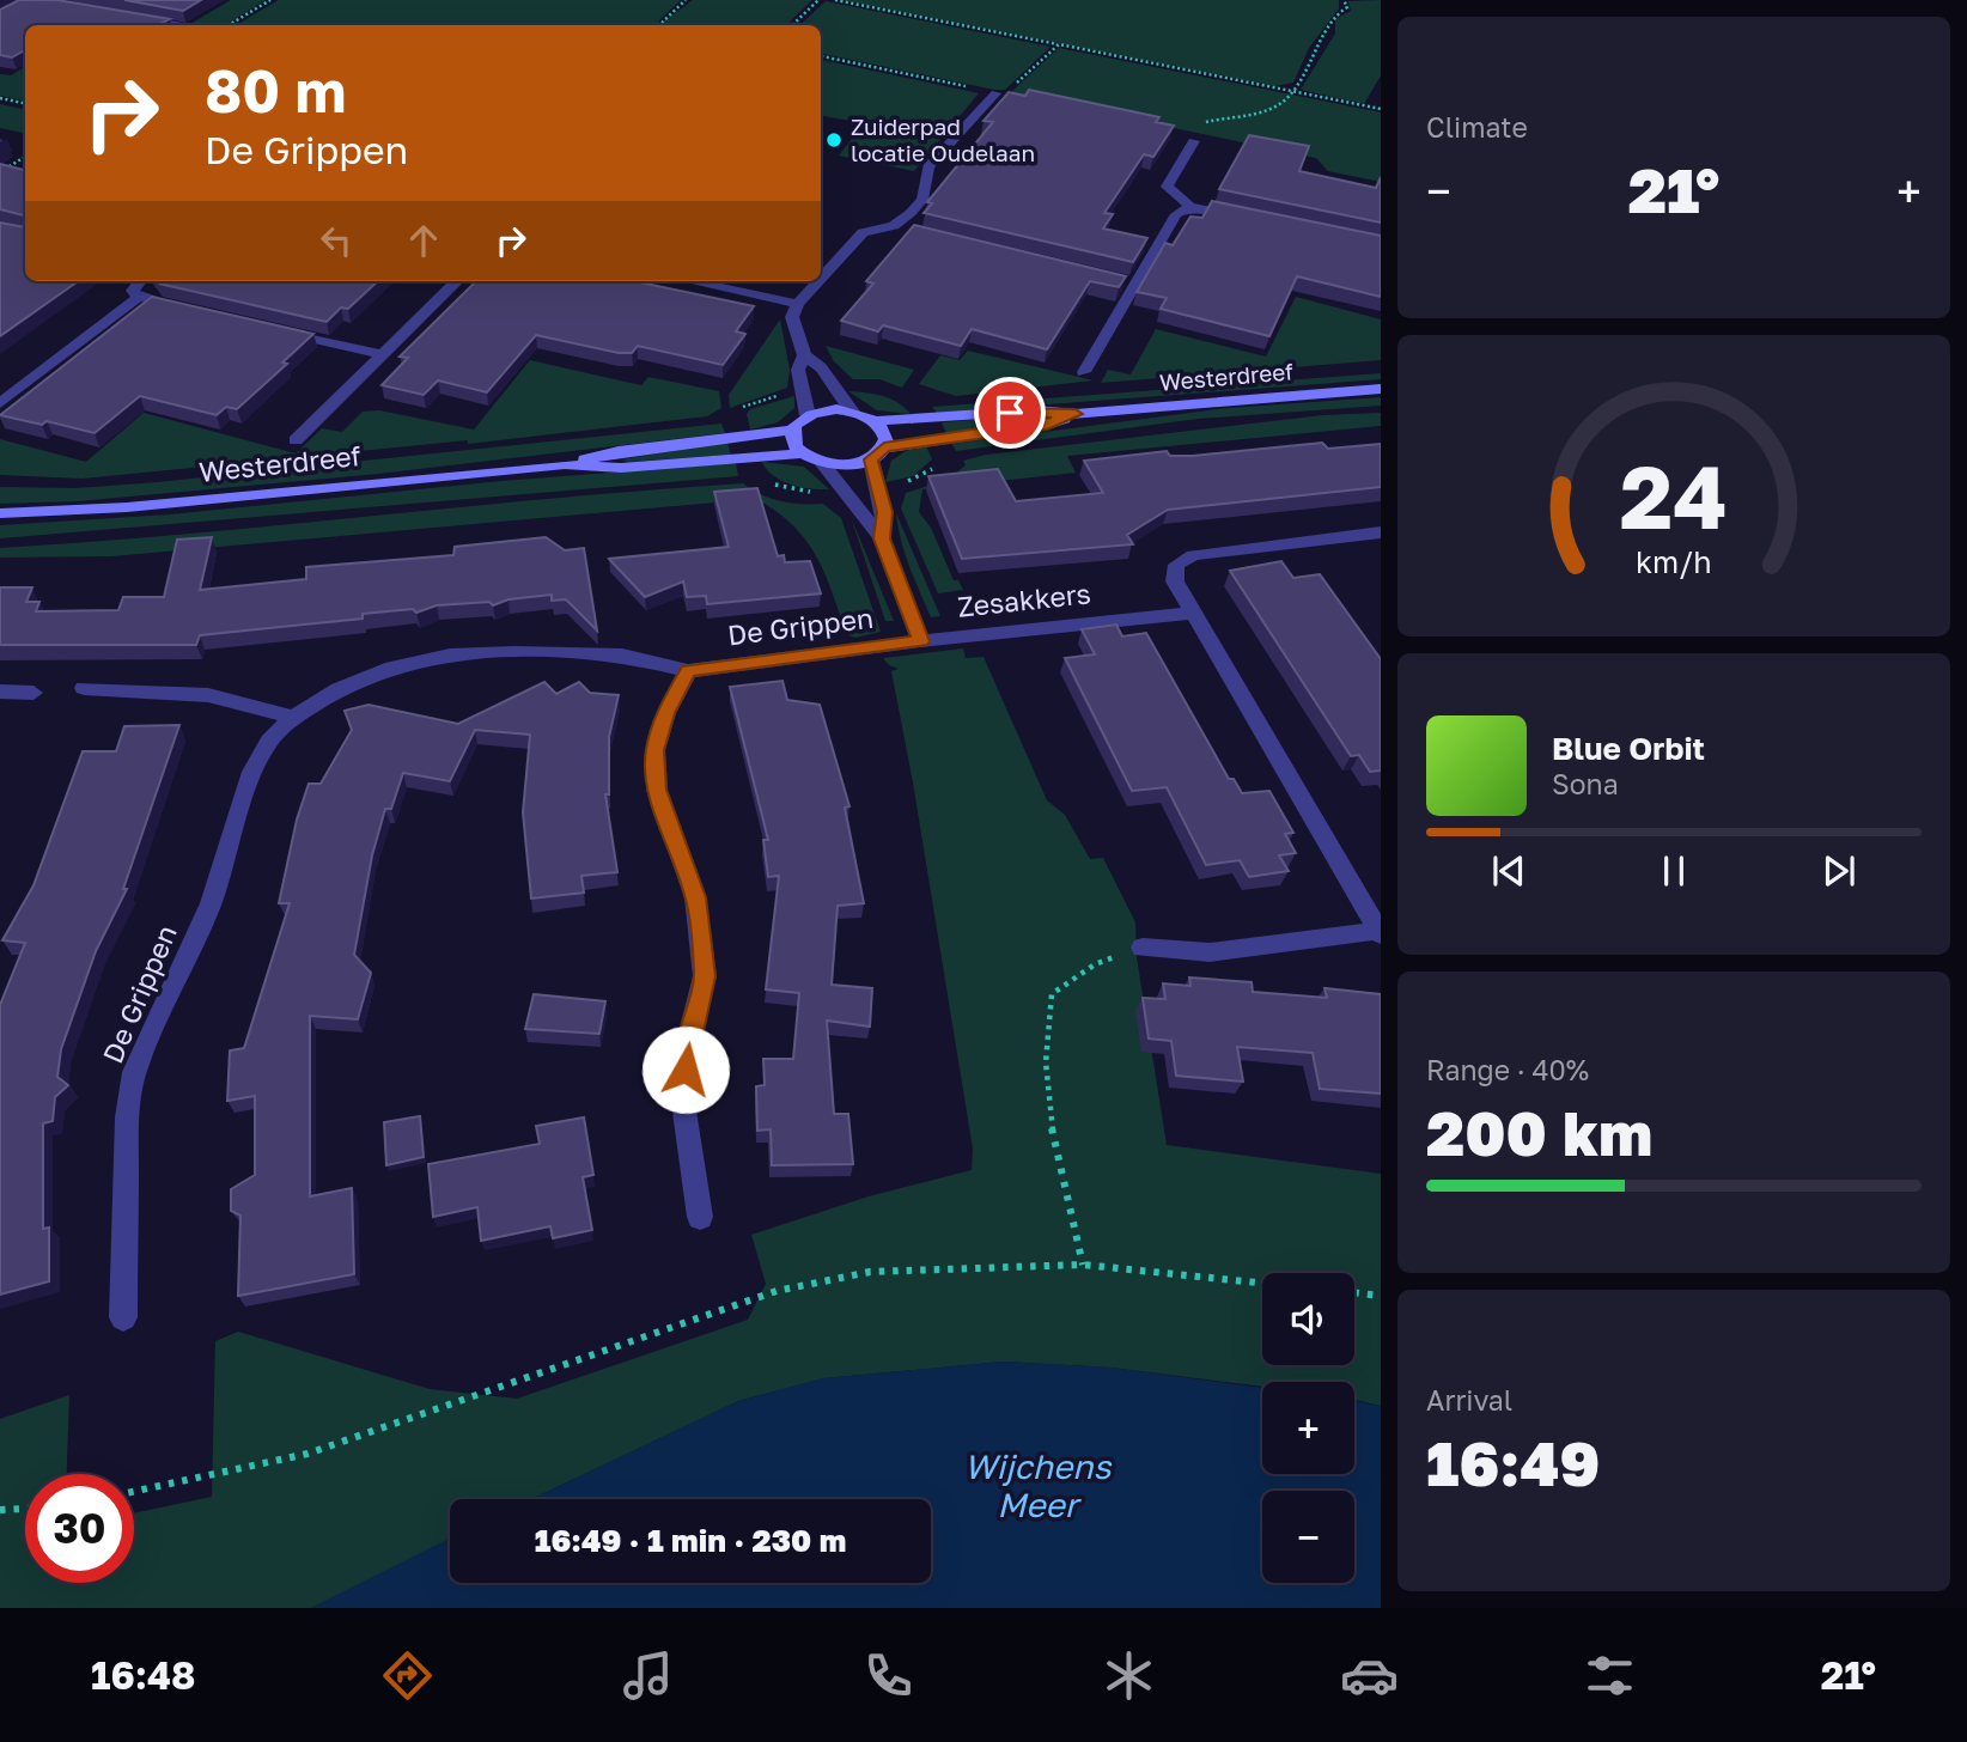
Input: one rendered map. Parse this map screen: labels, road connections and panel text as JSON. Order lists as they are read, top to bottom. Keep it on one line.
{"streets":{"street":["Westerdreef","Zesakkers","De Grippen"]},"crossings":[["Zesakkers","De Grippen"]],"water":["Wijchens Meer"],"places":["Zuiderpad locatie Oudelaan"],"page":{"tile":["Climate",["Range · 40%","200 km"],["Arrival","16:49"]],"turn":["80 m","De Grippen"],"heat":["−","21°","+"],"song":["Blue Orbit","Sona"],"map_buttons":["+","−"],"limit":"30","trip":"16:49 · 1 min · 230 m","tabs":["16:48","21°"],"gauge":["24","km/h"]}}
